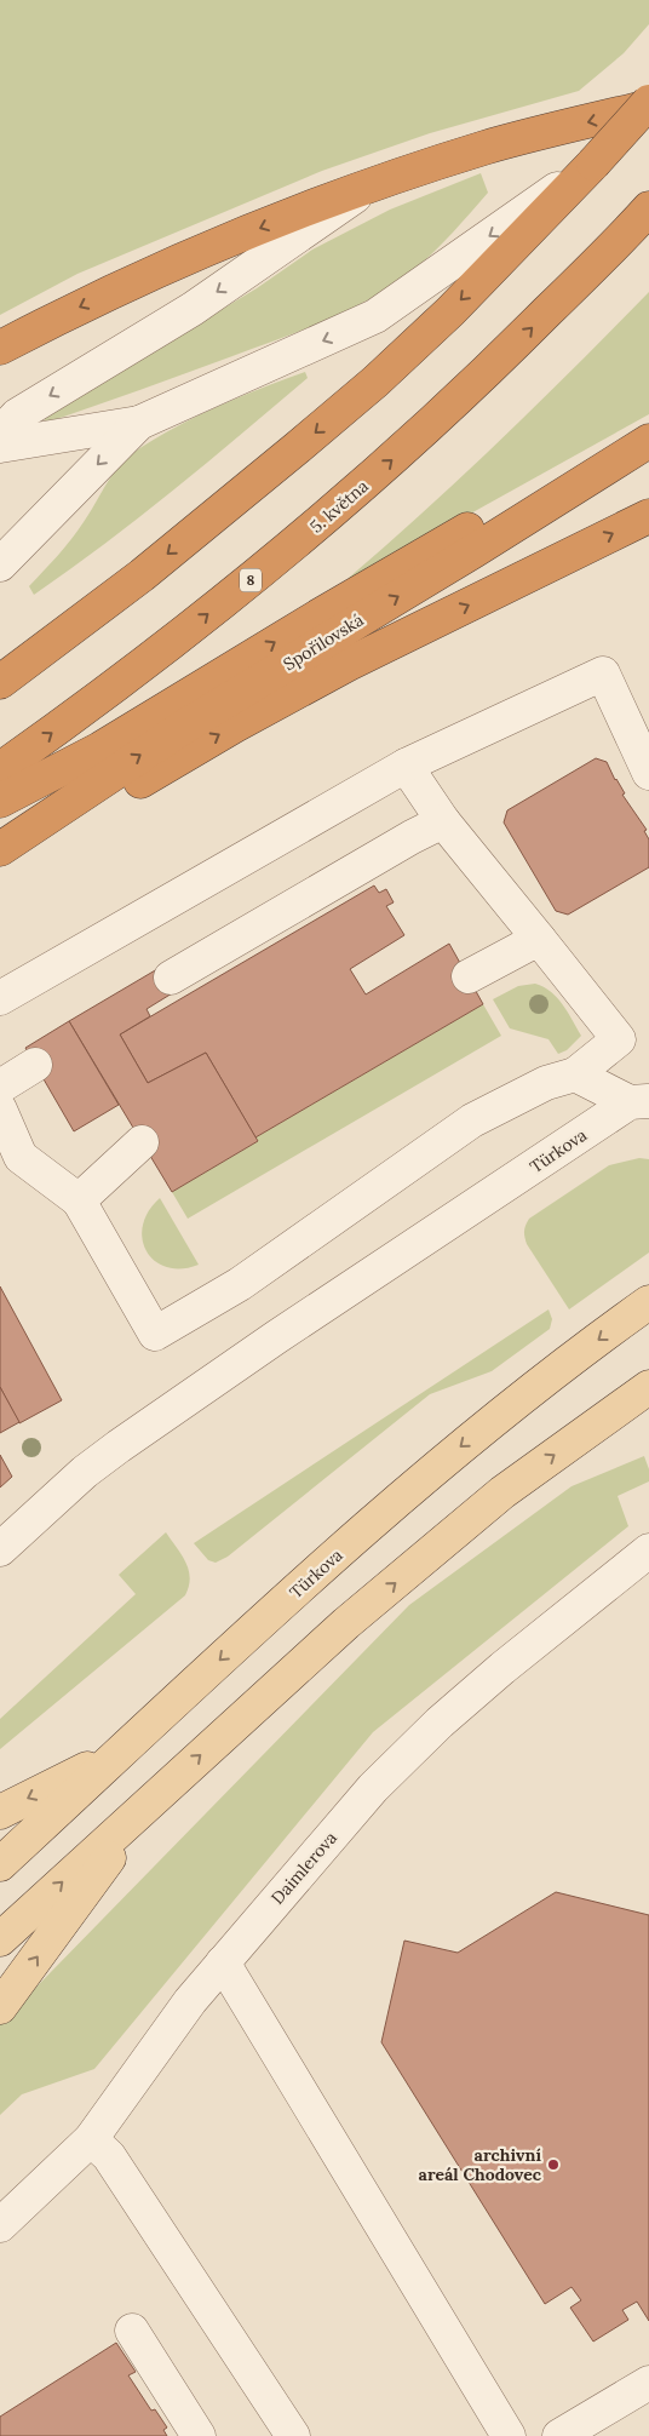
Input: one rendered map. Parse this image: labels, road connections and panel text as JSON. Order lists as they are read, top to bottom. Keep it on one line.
{"streets":{"highway":["5. května","8","Spořilovská"],"main road":["Türkova"],"street":["Daimlerova"]},"places":["archivní areál Chodovec"]}
